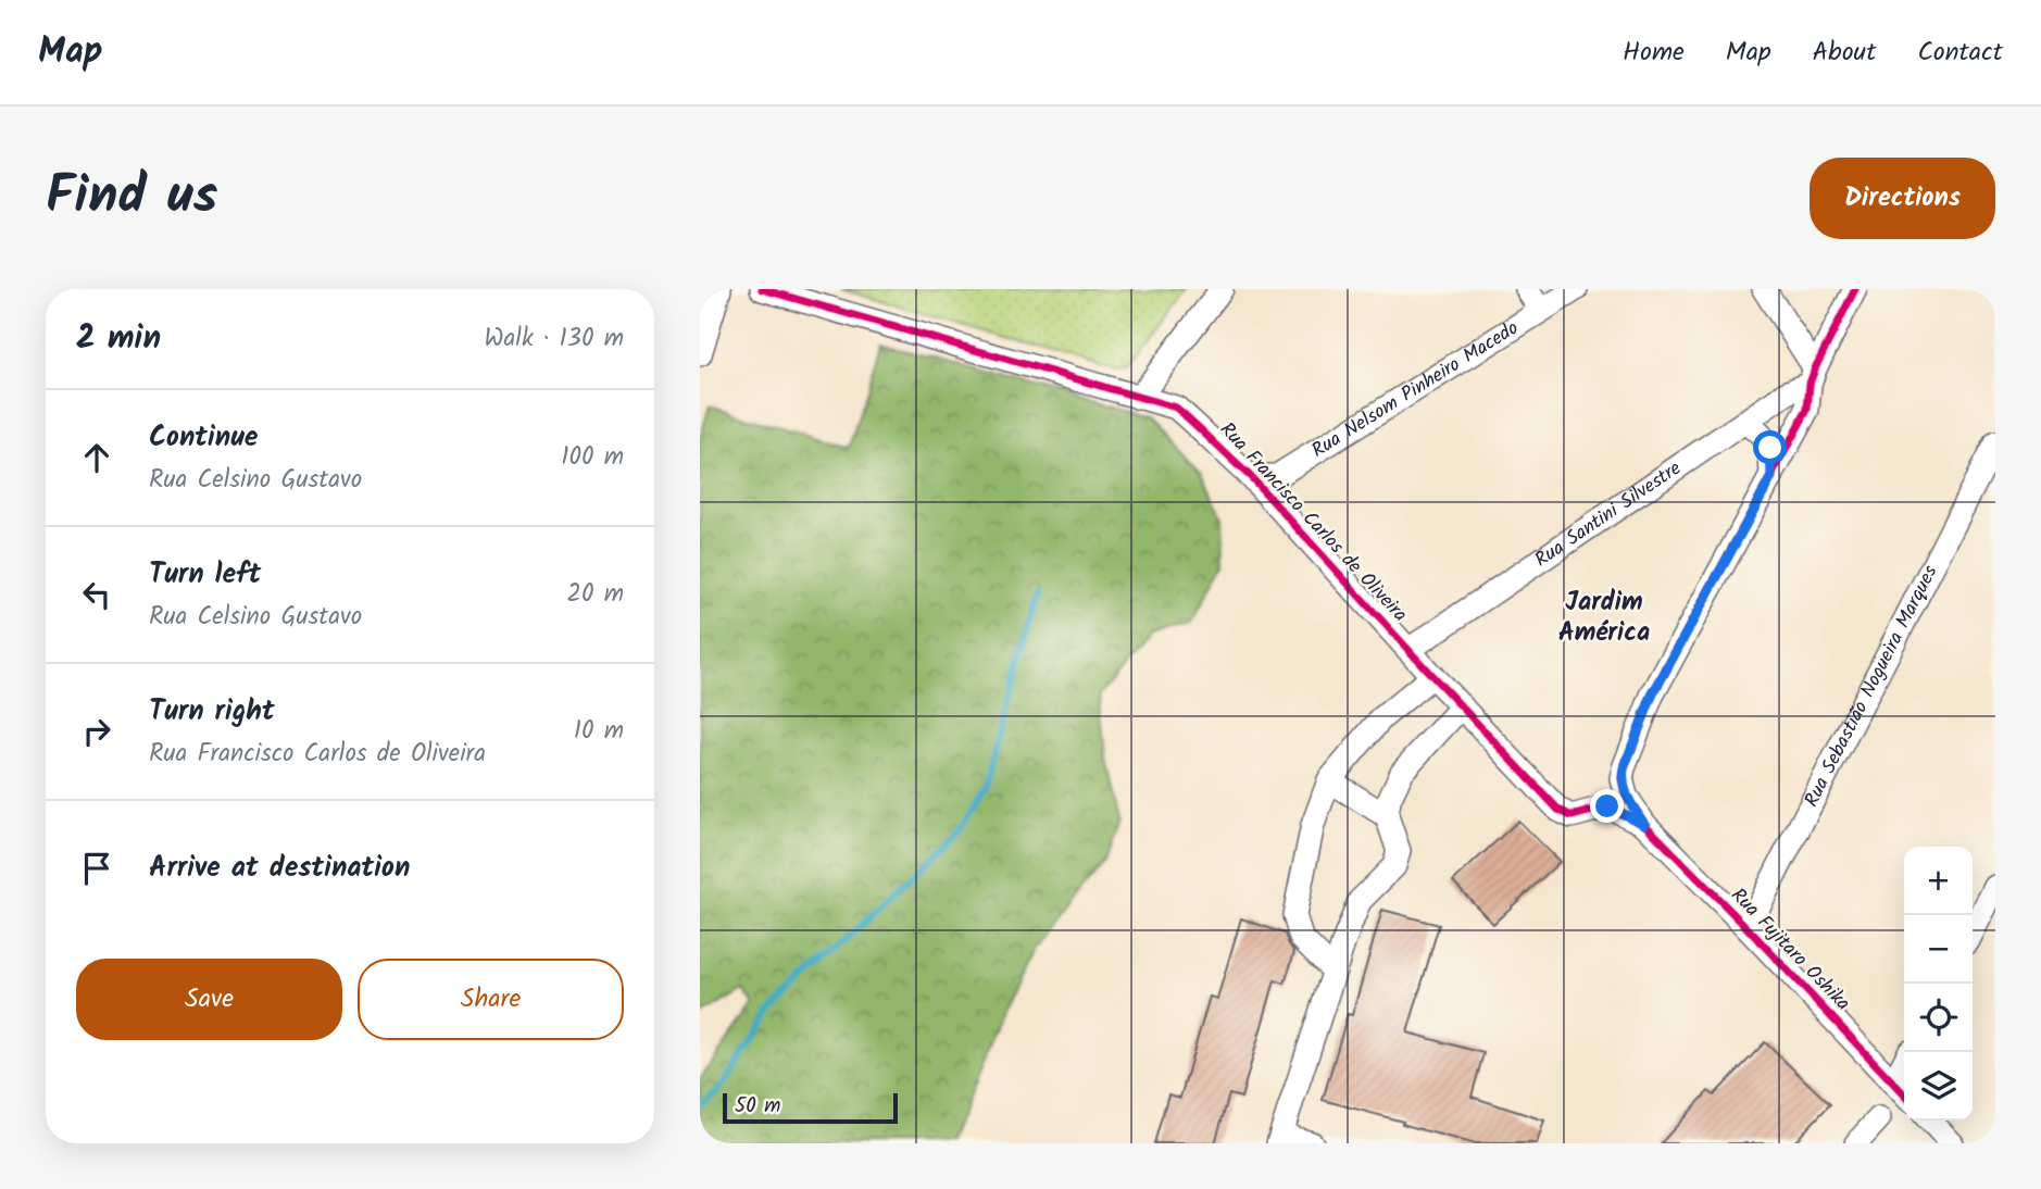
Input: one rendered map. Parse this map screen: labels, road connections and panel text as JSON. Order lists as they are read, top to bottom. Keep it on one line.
{"streets":{"street":["Rua Nelsom Pinheiro Macedo","Rua Santini Silvestre","Rua Francisco Carlos de Oliveira","Rua Sebastião Nogueira Marques","Rua Fujitaro Oshika"]},"crossings":[["Rua Nelsom Pinheiro Macedo","Rua Francisco Carlos de Oliveira"],["Rua Santini Silvestre","Rua Francisco Carlos de Oliveira"],["Rua Francisco Carlos de Oliveira","Rua Fujitaro Oshika"],["Rua Sebastião Nogueira Marques","Rua Fujitaro Oshika"]],"districts":["Jardim América"],"scale_bar":"50 m","page":{"header":"Map","nav":["Home","Map","About","Contact"],"title":"Find us","buttons":["Directions",["Save","Share"]],"heading":["2 min","Walk · 130 m"],"list":[["Continue","Rua Celsino Gustavo","100 m"],["Turn left","Rua Celsino Gustavo","20 m"],["Turn right","Rua Francisco Carlos de Oliveira","10 m"],"Arrive at destination"],"map_buttons":["+","−"],"scale":"50 m"}}
